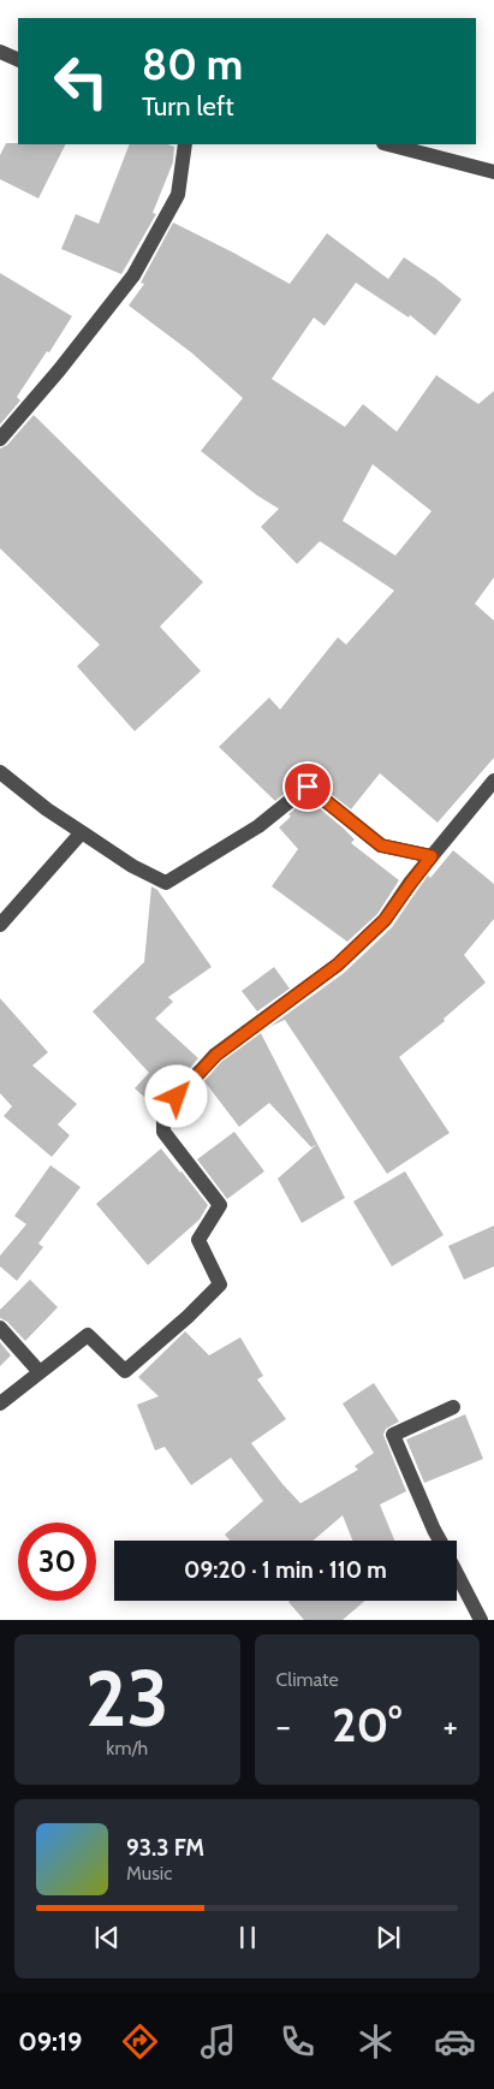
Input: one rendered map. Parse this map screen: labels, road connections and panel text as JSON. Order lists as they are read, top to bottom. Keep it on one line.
{"page":{"turn":["80 m","Turn left"],"limit":"30","trip":"09:20 · 1 min · 110 m","tile":[["23","km/h"],"Climate"],"heat":["−","20°","+"],"song":["93.3 FM","Music"],"tabs":"09:19"}}
